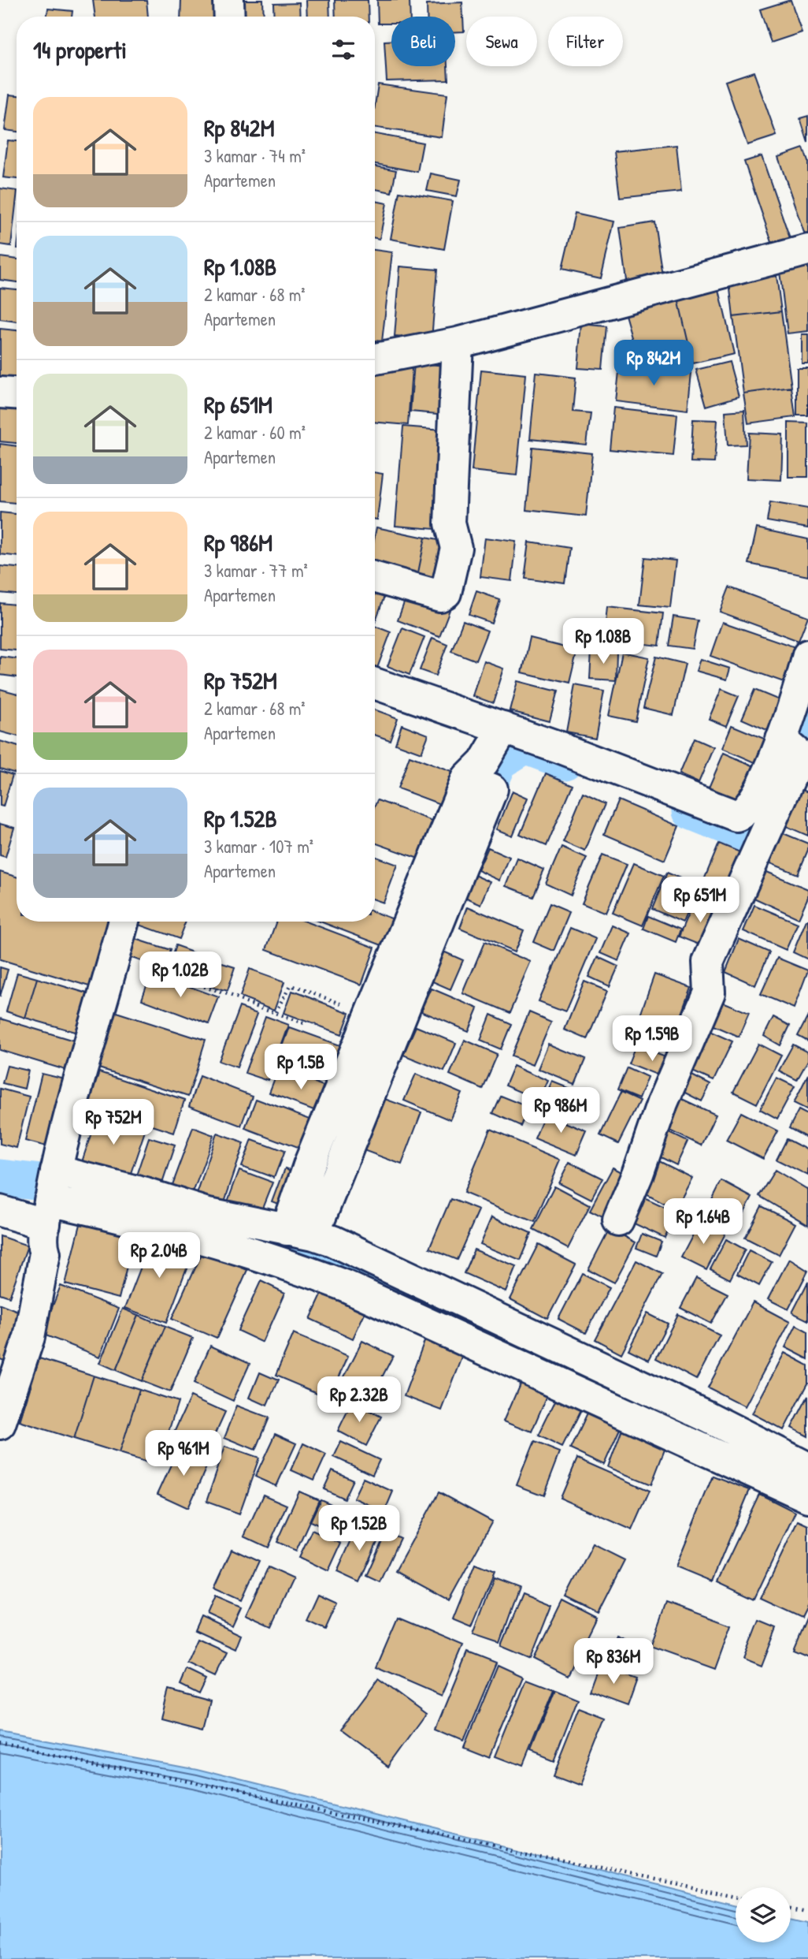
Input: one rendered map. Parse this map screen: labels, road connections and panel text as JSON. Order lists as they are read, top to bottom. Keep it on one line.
{"page":{"chip":["Beli","Sewa","Filter"],"heading":"14 properti","list":[{"name":"Rp 842M","note":"3 kamar · 74 m² · Apartemen"},{"name":"Rp 1.08B","note":"2 kamar · 68 m² · Apartemen"},{"name":"Rp 651M","note":"2 kamar · 60 m² · Apartemen"},{"name":"Rp 986M","note":"3 kamar · 77 m² · Apartemen"},{"name":"Rp 752M","note":"2 kamar · 68 m² · Apartemen"},{"name":"Rp 1.52B","note":"3 kamar · 107 m² · Apartemen"}],"price":["Rp 842M","Rp 1.08B","Rp 651M","Rp 1.02B","Rp 1.59B","Rp 1.5B","Rp 986M","Rp 752M","Rp 1.64B","Rp 2.04B","Rp 2.32B","Rp 961M","Rp 1.52B","Rp 836M"]}}
